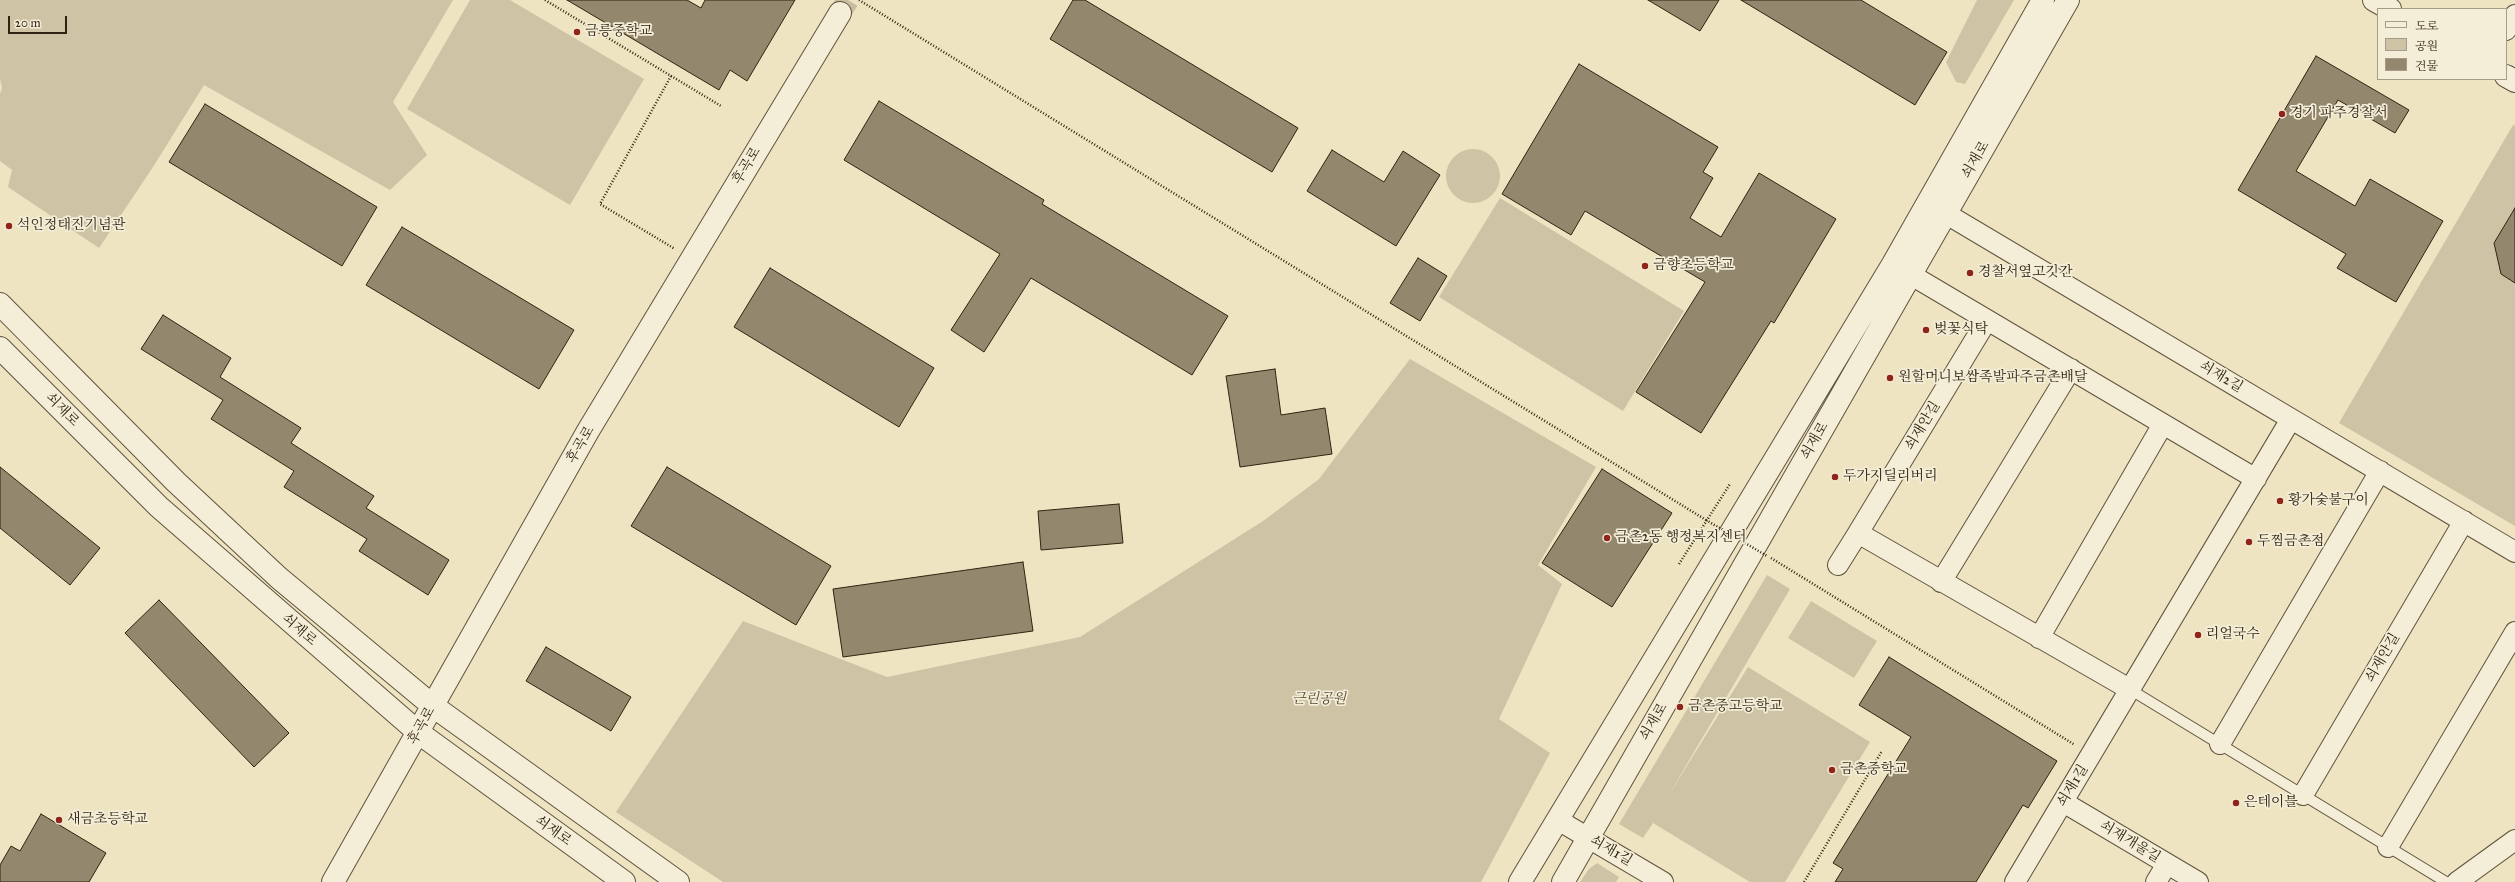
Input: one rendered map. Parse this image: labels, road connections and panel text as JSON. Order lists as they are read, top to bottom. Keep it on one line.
{"streets":{"street":["쇠재로","후곡로","쇠재2길","쇠재안길","쇠재1길","쇠재개울길"]},"crossings":[["쇠재로","후곡로"],["쇠재로","쇠재2길"],["쇠재로","쇠재1길"],["쇠재2길","쇠재안길"],["쇠재1길","쇠재개울길"]],"parks":["근린공원"],"places":["금릉중학교","경기 파주경찰서","석인정태진기념관","금향초등학교","경찰서옆고깃간","벚꽃식탁","원할머니보쌈족발파주금촌배달","두가지딜리버리","황가숯불구이","금촌2동 행정복지센터","두찜금촌점","리얼국수","금촌중고등학교","금촌중학교","은테이블","새금초등학교"],"legend":["도로","공원","건물"],"scale_bar":"20 m"}
